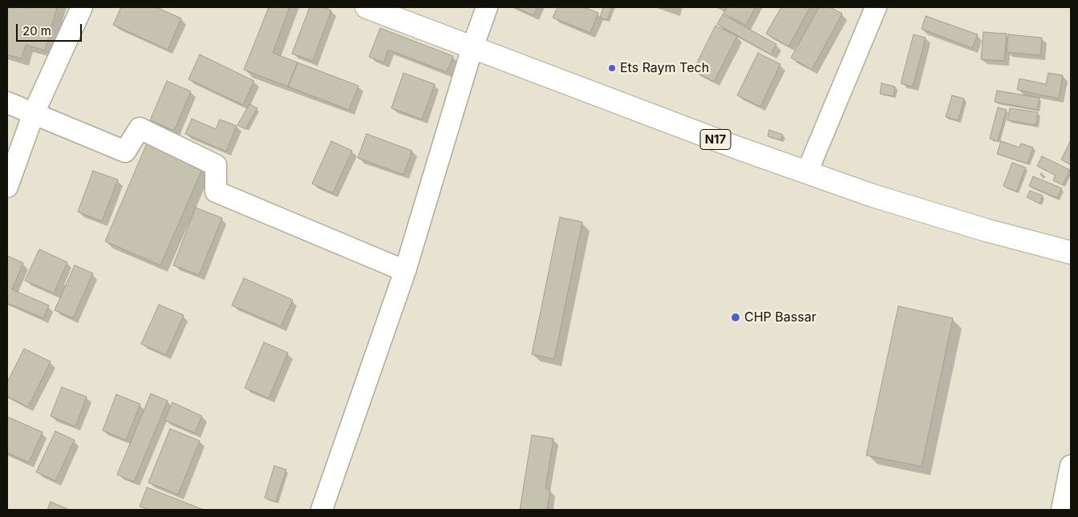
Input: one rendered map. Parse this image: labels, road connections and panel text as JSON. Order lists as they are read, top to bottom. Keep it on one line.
{"streets":{"main road":["N17"]},"places":["Ets Raym Tech","CHP Bassar"],"scale_bar":"20 m"}
